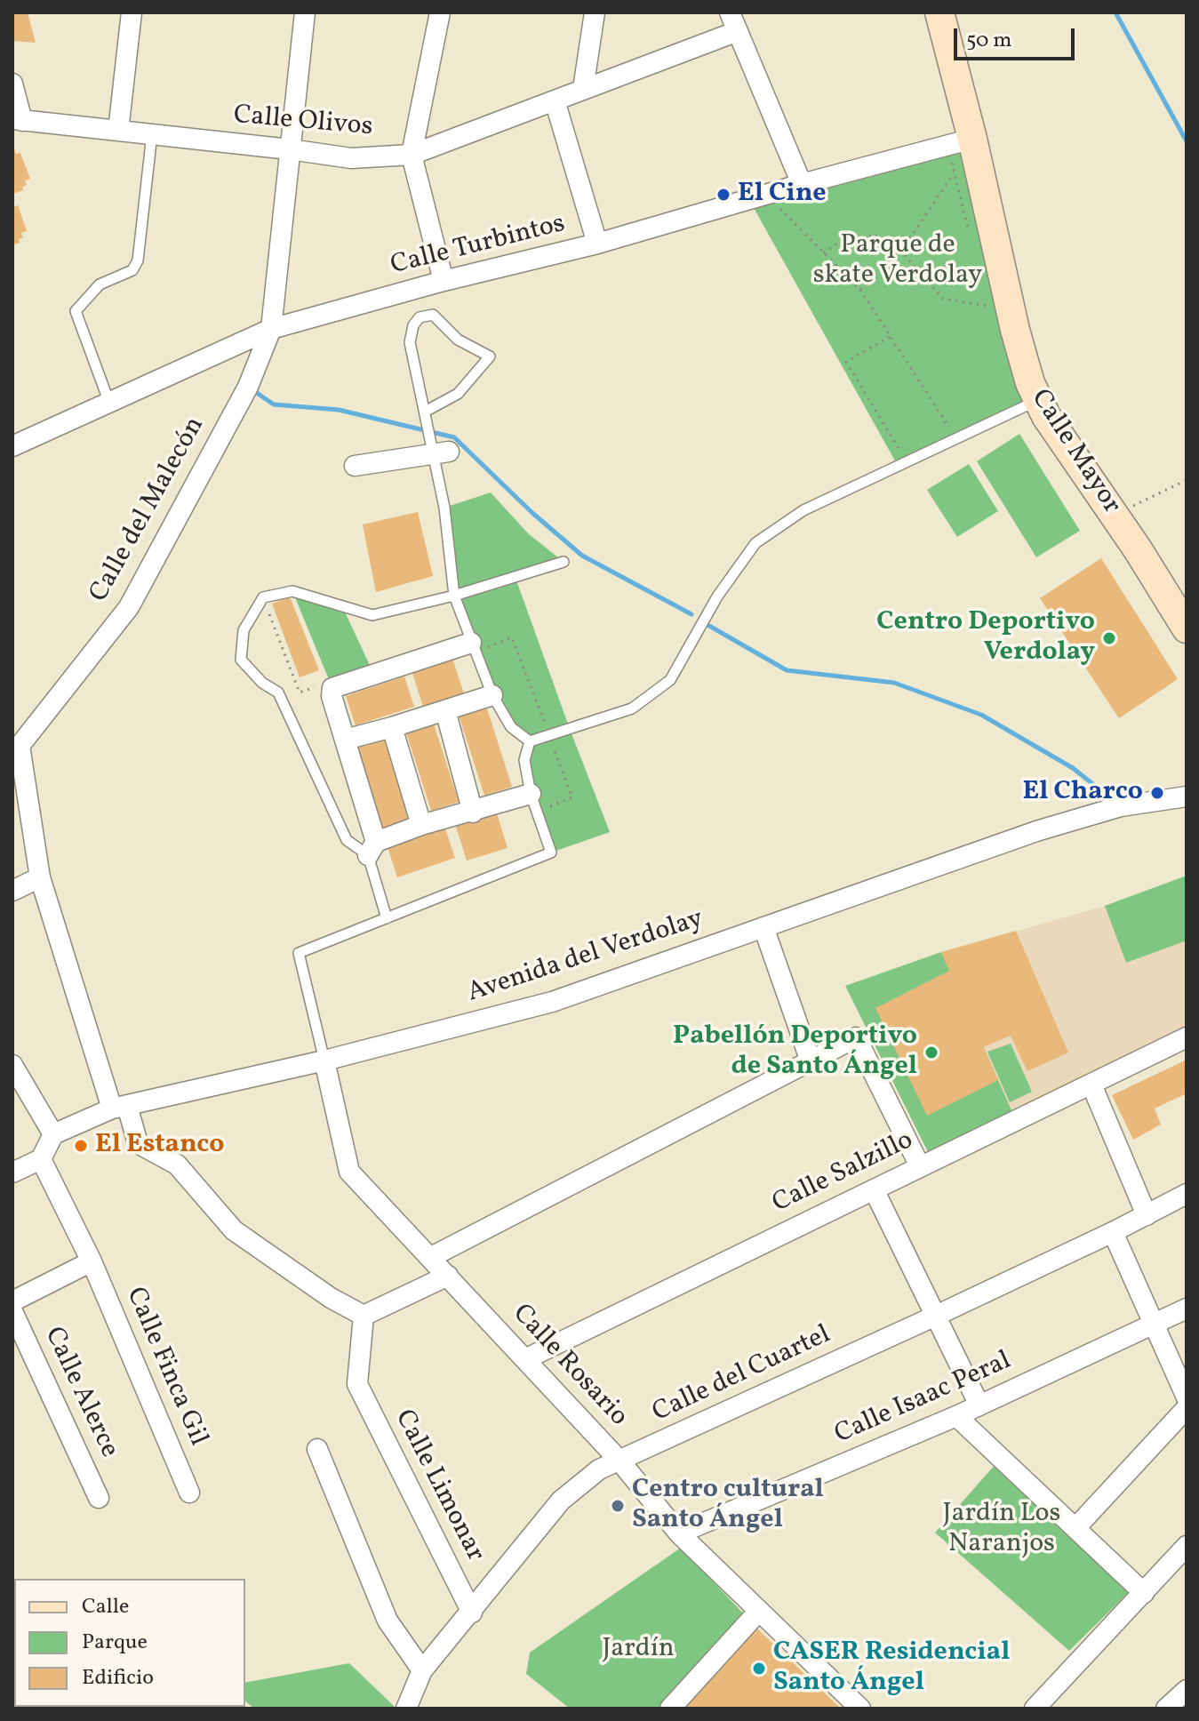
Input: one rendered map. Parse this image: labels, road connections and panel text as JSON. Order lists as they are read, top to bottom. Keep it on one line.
{"streets":{"main road":["Calle Mayor"],"street":["Calle Olivos","Calle Turbintos","Calle del Malecón","Avenida del Verdolay","Calle Salzillo","Calle Rosario","Calle Finca Gil","Calle del Cuartel","Calle Alerce","Calle Isaac Peral","Calle Limonar"]},"crossings":[["Calle Olivos","Calle del Malecón"],["Calle Turbintos","Calle Mayor"],["Calle Turbintos","Calle del Malecón"],["Calle del Malecón","Avenida del Verdolay"],["Calle del Malecón","Calle Limonar"],["Avenida del Verdolay","Calle Rosario"],["Calle Salzillo","Calle Rosario"],["Calle Rosario","Calle del Cuartel"],["Calle Rosario","Calle Isaac Peral"],["Calle del Cuartel","Calle Limonar"]],"parks":["Parque de skate Verdolay","Jardín Los Naranjos","Jardín"],"places":["El Cine","Centro Deportivo Verdolay","El Charco","Pabellón Deportivo de Santo Ángel","El Estanco","Centro cultural Santo Ángel","CASER Residencial Santo Ángel"],"legend":["Calle","Parque","Edificio"],"scale_bar":"50 m"}
